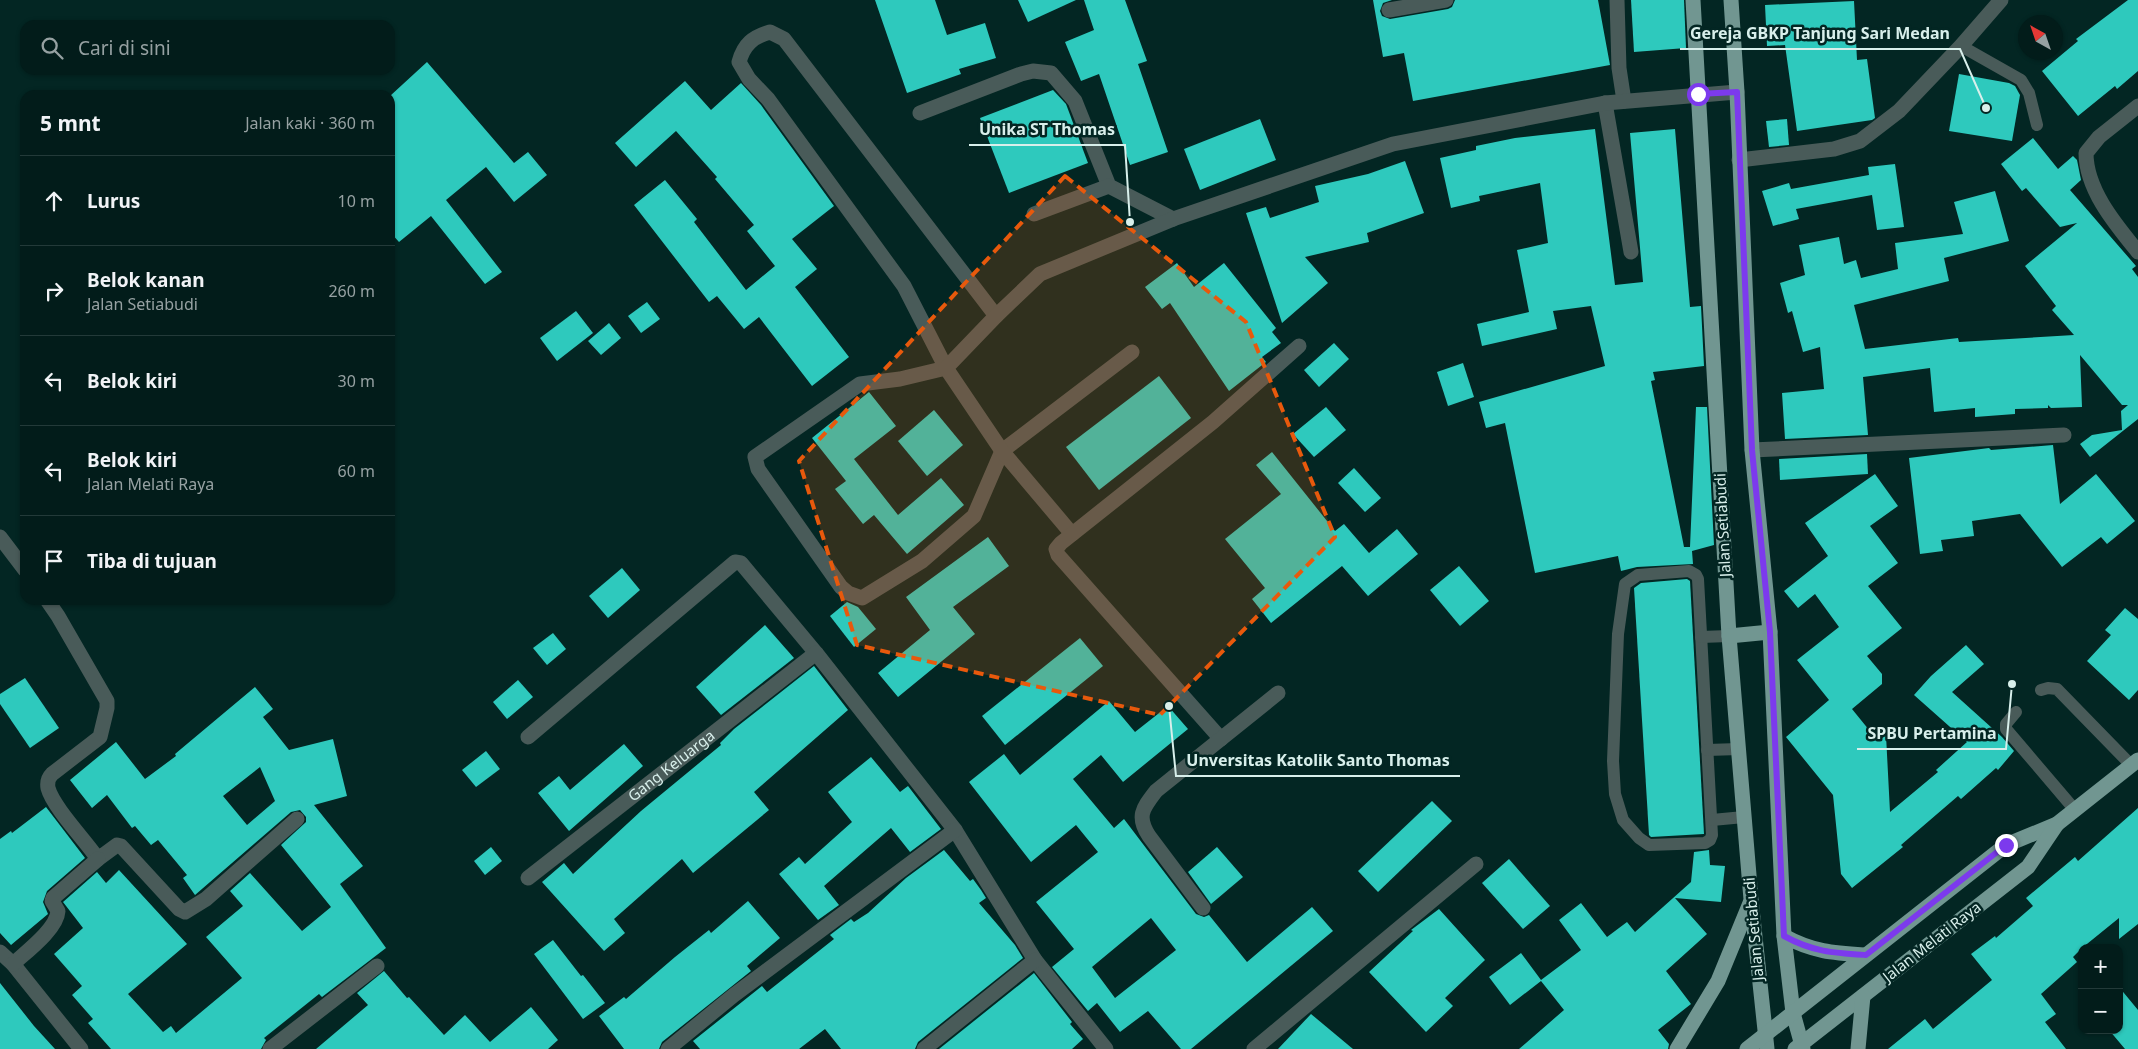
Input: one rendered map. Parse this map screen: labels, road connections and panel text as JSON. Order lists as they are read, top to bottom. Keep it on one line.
{"streets":{"main road":["Jalan Setiabudi","Jalan Melati Raya"],"street":["Gang Keluarga"]},"crossings":[["Jalan Setiabudi","Jalan Melati Raya"]],"places":["Gereja GBKP Tanjung Sari Medan","Unika ST Thomas","SPBU Pertamina","Unversitas Katolik Santo Thomas"],"north":"top left","page":{"search":"Cari di sini","heading":["5 mnt","Jalan kaki · 360 m"],"list":[["Lurus","10 m"],["Belok kanan","Jalan Setiabudi","260 m"],["Belok kiri","30 m"],["Belok kiri","Jalan Melati Raya","60 m"],"Tiba di tujuan"],"map_buttons":["+","−"]}}
